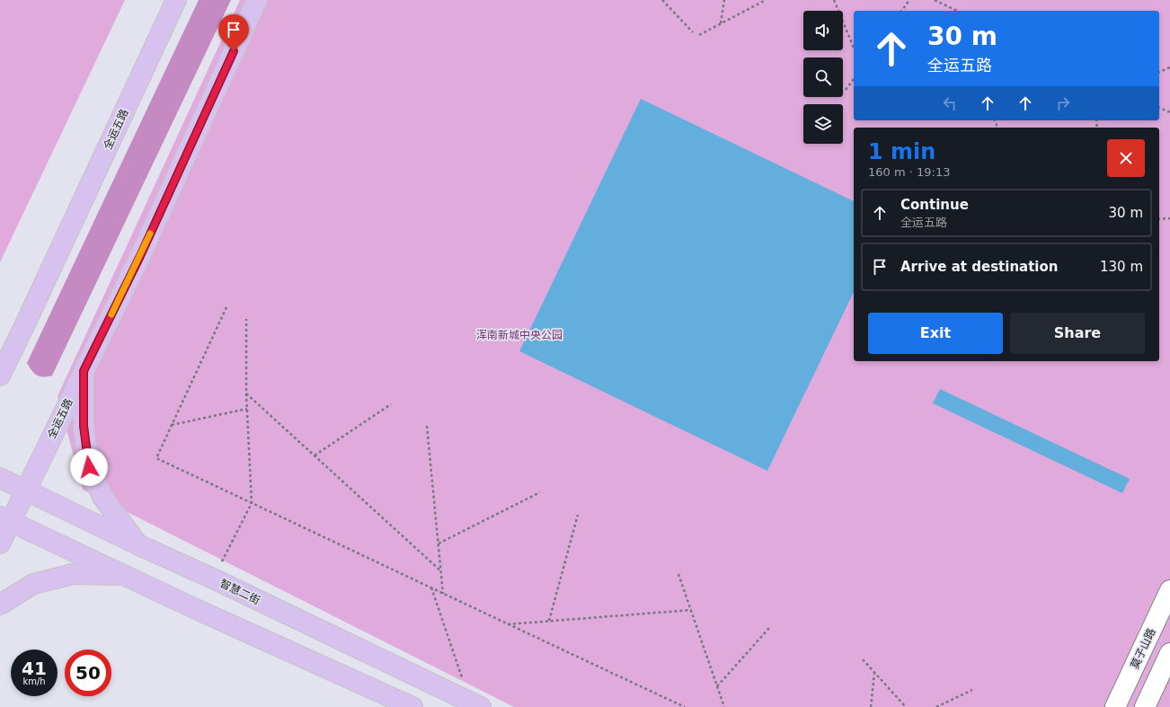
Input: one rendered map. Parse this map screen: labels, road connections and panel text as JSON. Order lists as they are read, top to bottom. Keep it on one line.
{"streets":{"main road":["全运五路","智慧二街"],"street":["莫子山路"]},"crossings":[["全运五路","智慧二街"]],"parks":["浑南新城中央公园"],"page":{"turn":["30 m","全运五路"],"heading":["1 min","160 m · 19:13"],"list":[{"name":"Continue","note":"全运五路","value":"30 m"},{"name":"Arrive at destination","value":"130 m"}],"buttons":["Exit","Share"],"speed":"41 km/h","limit":"50"}}
